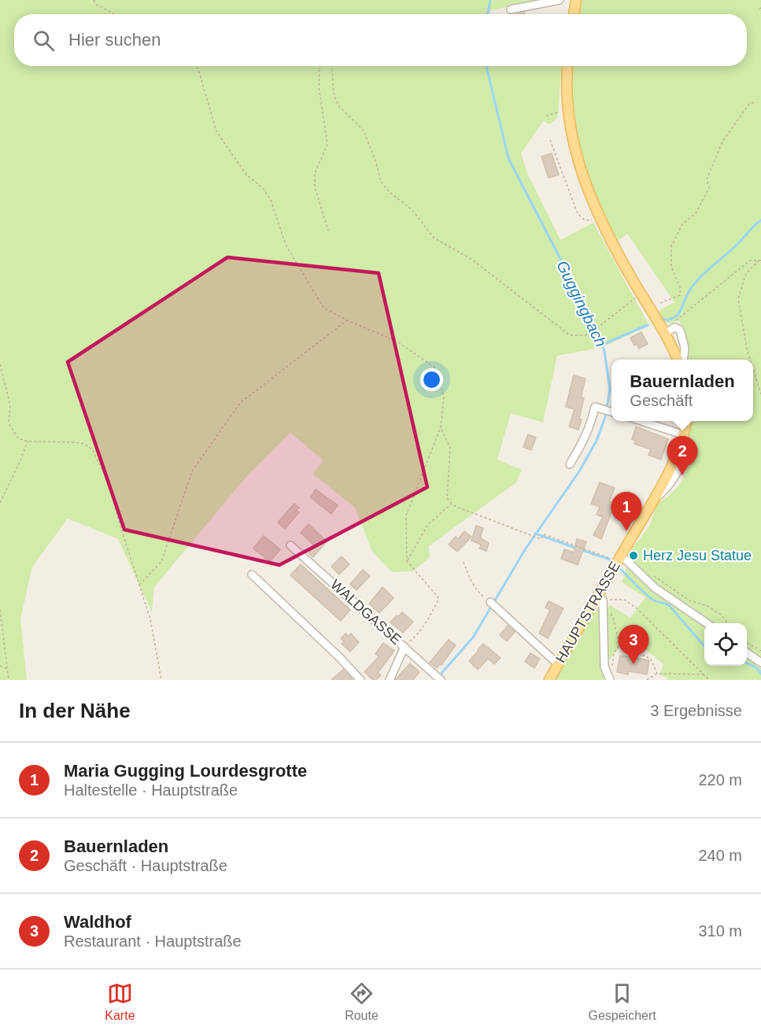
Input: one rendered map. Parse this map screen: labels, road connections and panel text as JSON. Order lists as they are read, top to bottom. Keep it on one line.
{"streets":{"main road":["HAUPTSTRASSE"],"street":["WALDGASSE"]},"water":["Guggingbach"],"places":["Herz Jesu Statue"],"page":{"search":"Hier suchen","popup":["Bauernladen","Geschäft"],"pins":["2","1","3"],"heading":["In der Nähe","3 Ergebnisse"],"list":[{"mark":"1","name":"Maria Gugging Lourdesgrotte","note":"Haltestelle · Hauptstraße","value":"220 m"},{"mark":"2","name":"Bauernladen","note":"Geschäft · Hauptstraße","value":"240 m"},{"mark":"3","name":"Waldhof","note":"Restaurant · Hauptstraße","value":"310 m"}],"nav":["Karte","Route","Gespeichert"]}}
